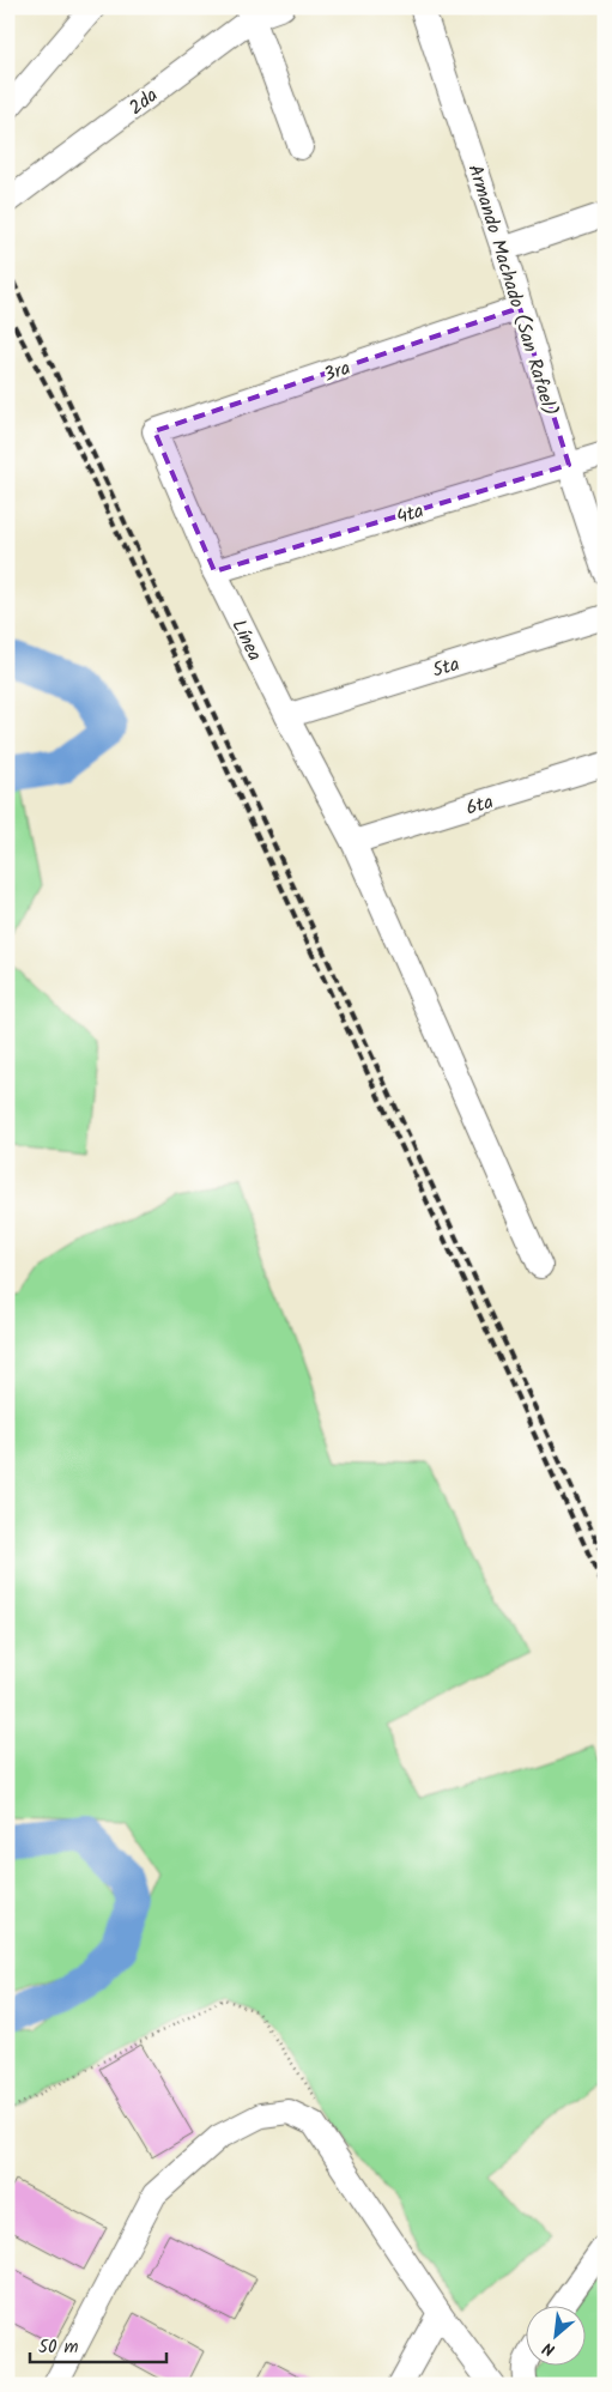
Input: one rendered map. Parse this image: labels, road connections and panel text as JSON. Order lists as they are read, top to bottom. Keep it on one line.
{"streets":{"street":["2da","Armando Machado (San Rafael)","3ra","4ta","Línea","5ta","6ta"]},"crossings":[["Armando Machado (San Rafael)","3ra"],["Armando Machado (San Rafael)","4ta"],["3ra","Línea"],["4ta","Línea"],["Línea","5ta"],["Línea","6ta"]],"scale_bar":"50 m","north":"bottom left"}
